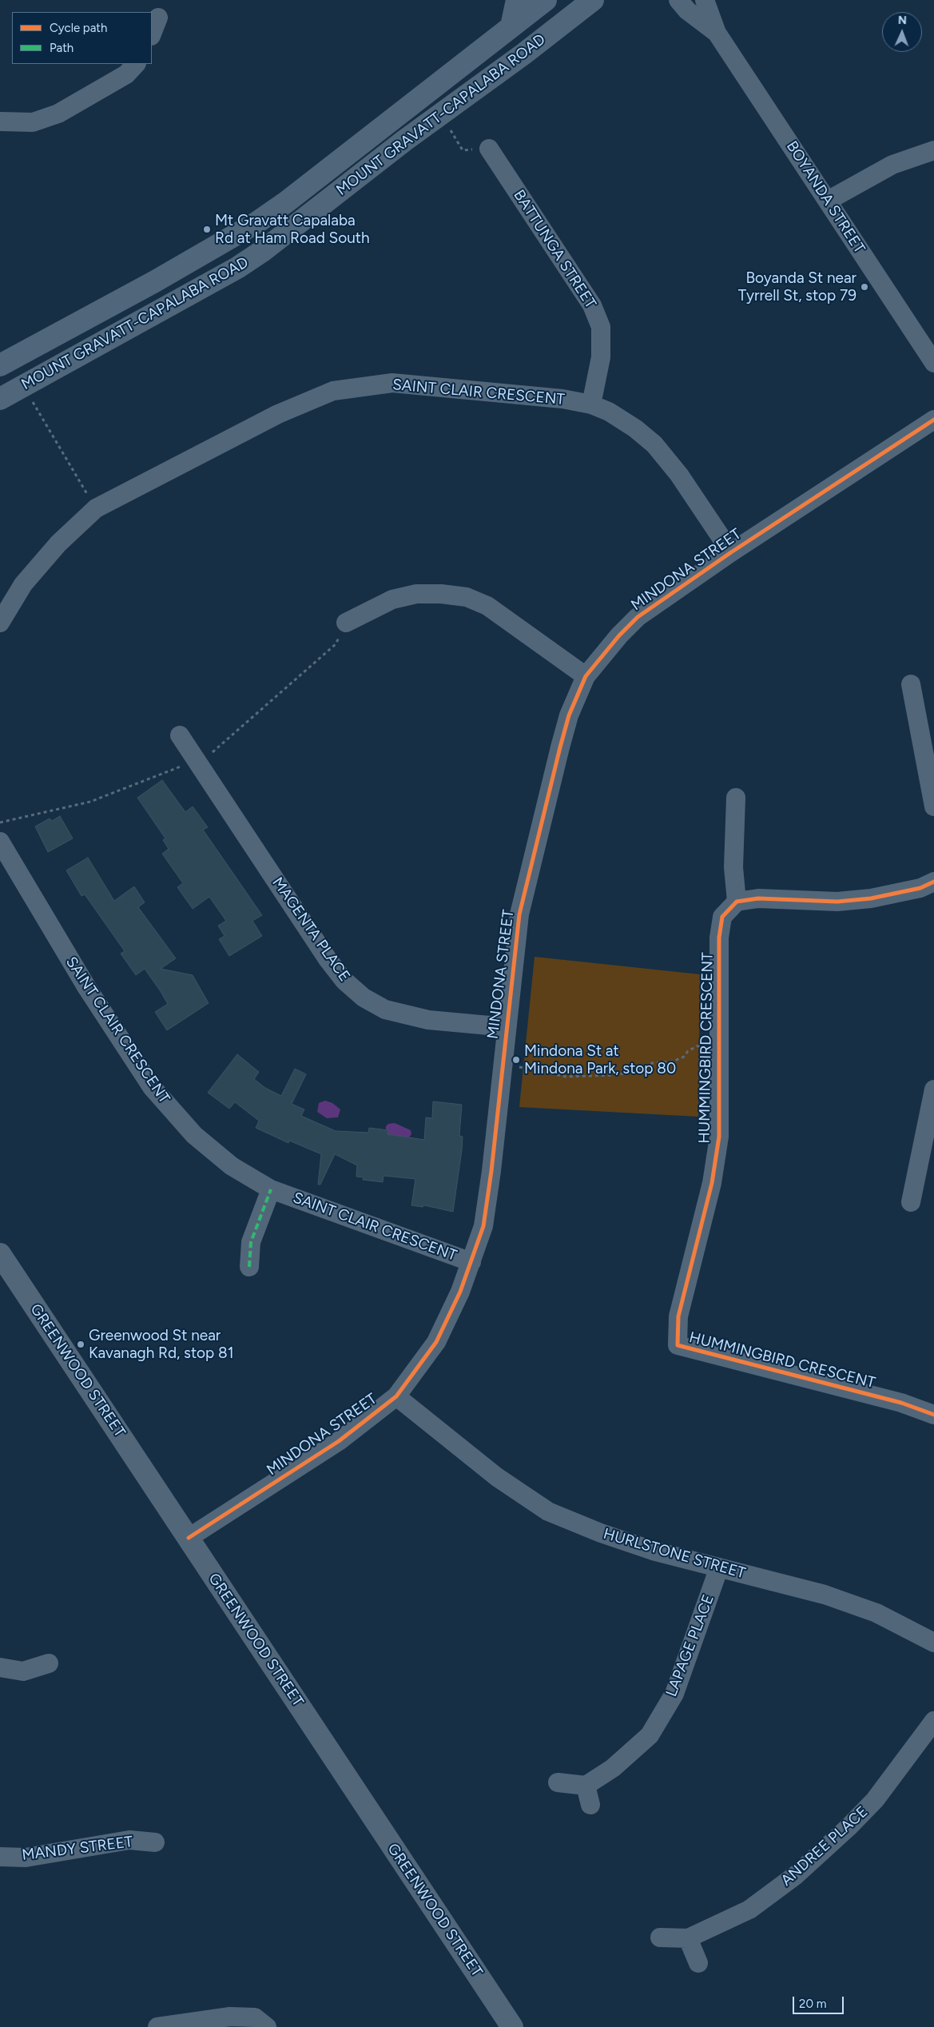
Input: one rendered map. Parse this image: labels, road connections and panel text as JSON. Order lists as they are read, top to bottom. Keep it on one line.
{"streets":{"highway":["MOUNT GRAVATT-CAPALABA ROAD"],"street":["BOYANDA STREET","BATTUNGA STREET","SAINT CLAIR CRESCENT","MINDONA STREET","MAGENTA PLACE","HUMMINGBIRD CRESCENT","GREENWOOD STREET","HURLSTONE STREET","LAPAGE PLACE","ANDREE PLACE","MANDY STREET"]},"crossings":[["BATTUNGA STREET","SAINT CLAIR CRESCENT"],["SAINT CLAIR CRESCENT","MINDONA STREET"],["MINDONA STREET","MAGENTA PLACE"],["MINDONA STREET","GREENWOOD STREET"],["MINDONA STREET","HURLSTONE STREET"],["HURLSTONE STREET","LAPAGE PLACE"]],"places":["Mt Gravatt Capalaba Rd at Ham Road South","Boyanda St near Tyrrell St, stop 79","Mindona St at Mindona Park, stop 80","Greenwood St near Kavanagh Rd, stop 81"],"legend":["Cycle path","Path"],"scale_bar":"20 m","north":"top"}
